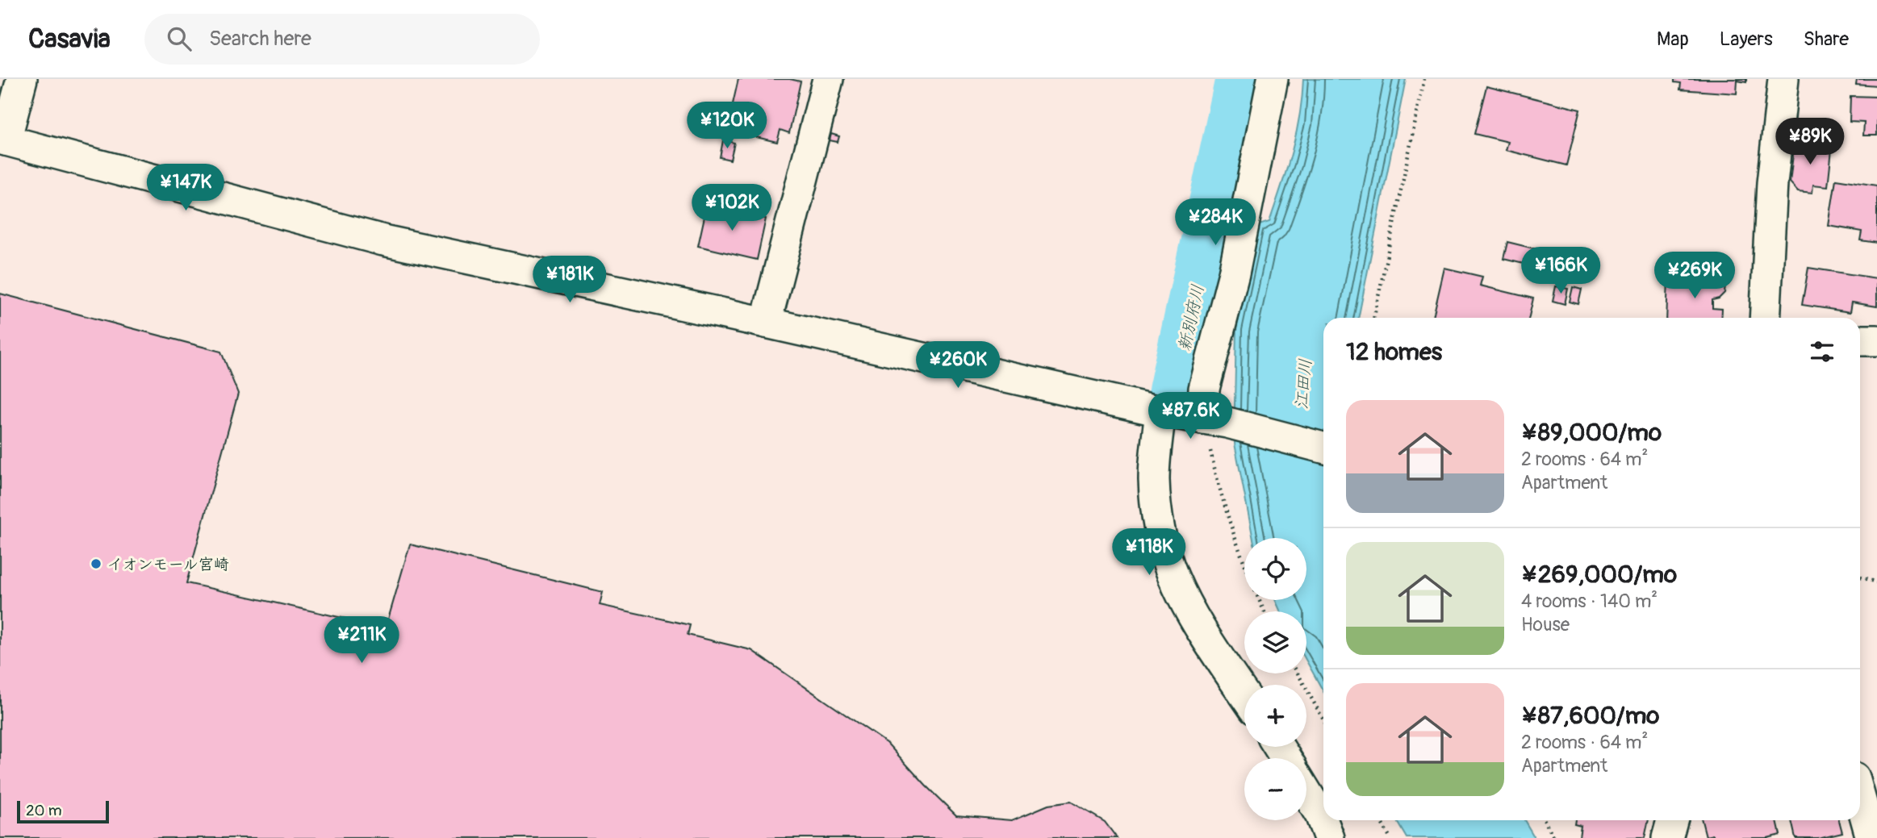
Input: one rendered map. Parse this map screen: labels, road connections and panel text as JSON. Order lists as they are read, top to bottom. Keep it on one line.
{"water":["新別府川","江田川"],"places":["イオンモール宮崎"],"scale_bar":"20 m","page":{"header":"Casavia","search":"Search here","nav":["Map","Layers","Share"],"price":["¥120K","¥89K","¥147K","¥102K","¥284K","¥166K","¥269K","¥181K","¥260K","¥87.6K","¥118K","¥211K"],"heading":"12 homes","list":[{"name":"¥89,000/mo","note":"2 rooms · 64 m² · Apartment"},{"name":"¥269,000/mo","note":"4 rooms · 140 m² · House"},{"name":"¥87,600/mo","note":"2 rooms · 64 m² · Apartment"}],"map_buttons":["+","−"],"scale":"20 m"}}
